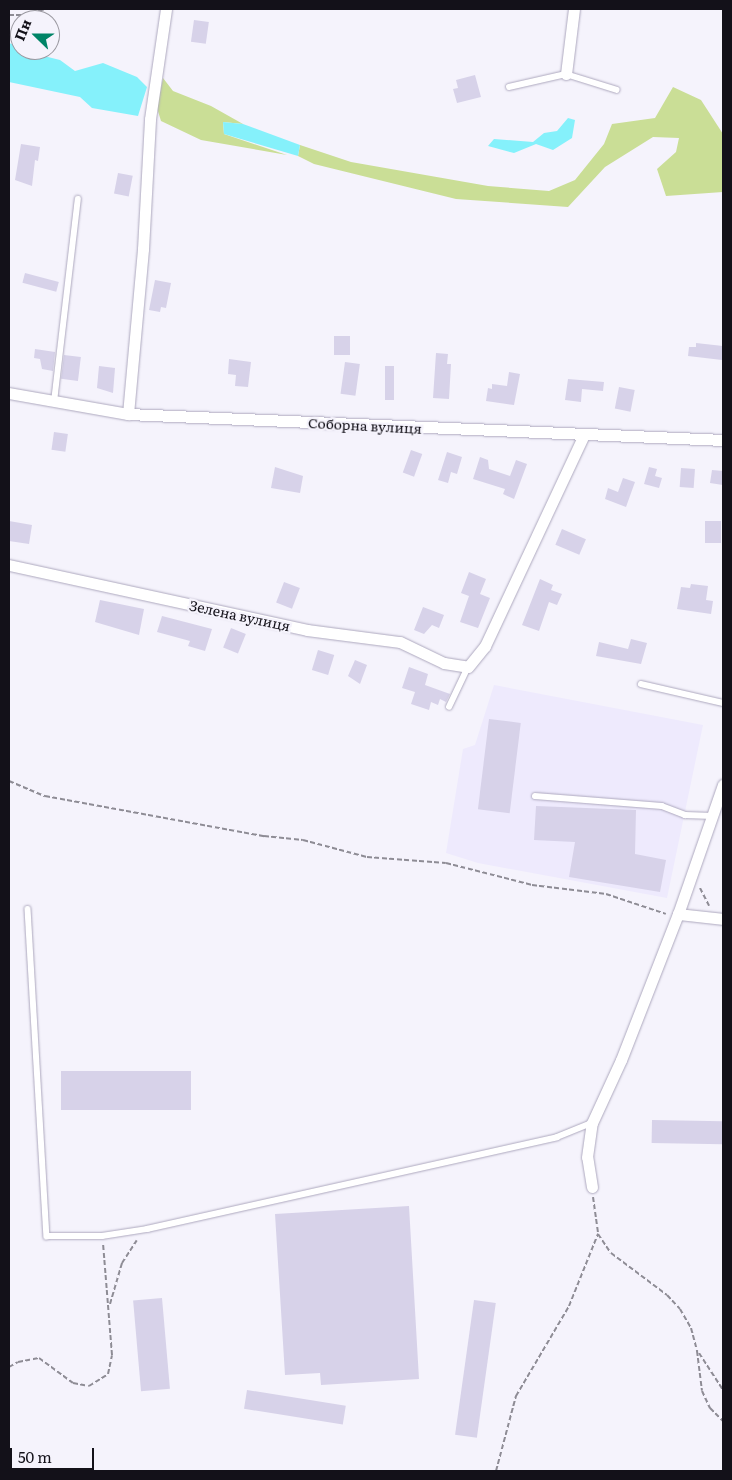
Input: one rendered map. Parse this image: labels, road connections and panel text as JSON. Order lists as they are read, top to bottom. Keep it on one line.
{"streets":{"street":["Соборна вулиця","Зелена вулиця"]},"scale_bar":"50 m","north":"left"}
